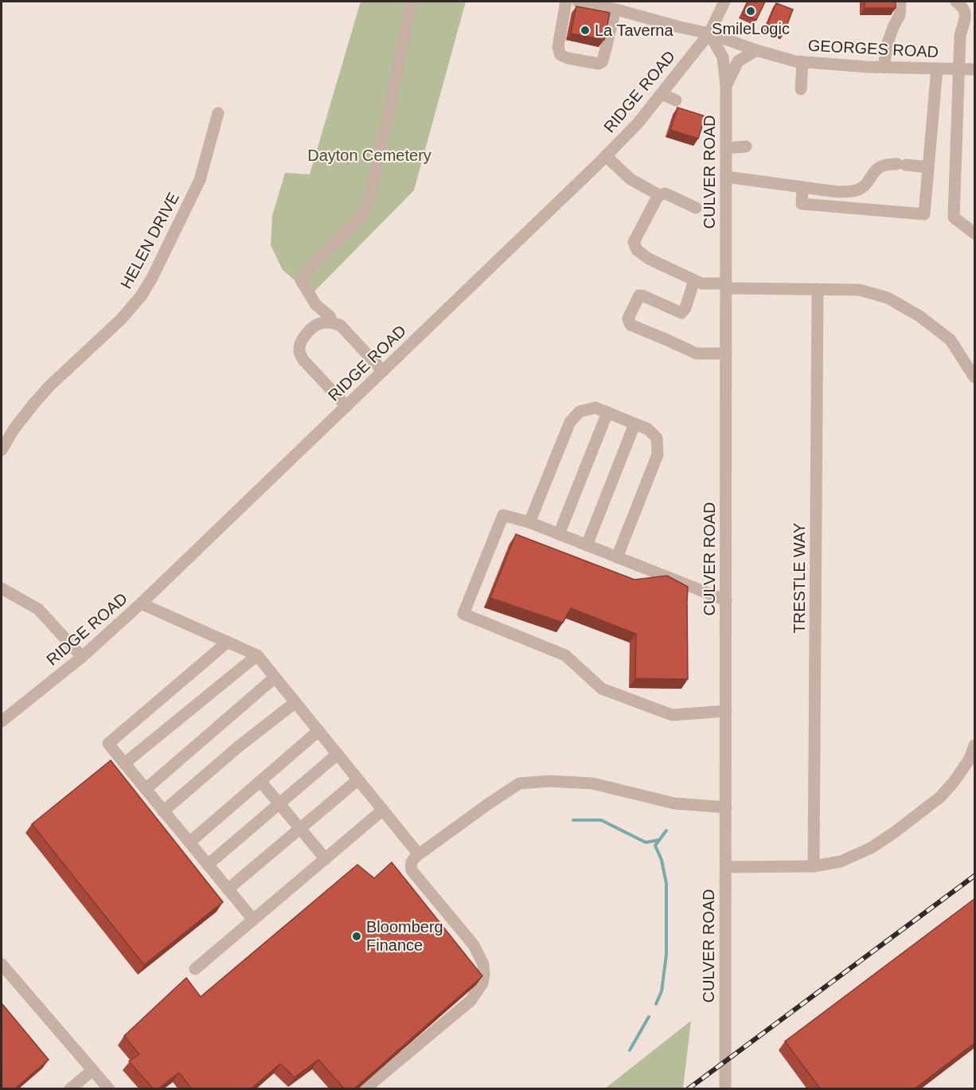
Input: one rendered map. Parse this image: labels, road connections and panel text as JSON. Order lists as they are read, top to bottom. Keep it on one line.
{"streets":{"street":["GEORGES ROAD","RIDGE ROAD","CULVER ROAD","HELEN DRIVE","TRESTLE WAY"]},"crossings":[["GEORGES ROAD","RIDGE ROAD"],["GEORGES ROAD","CULVER ROAD"],["RIDGE ROAD","CULVER ROAD"]],"parks":["Dayton Cemetery"],"places":["SmileLogic","La Taverna","Bloomberg Finance"]}
